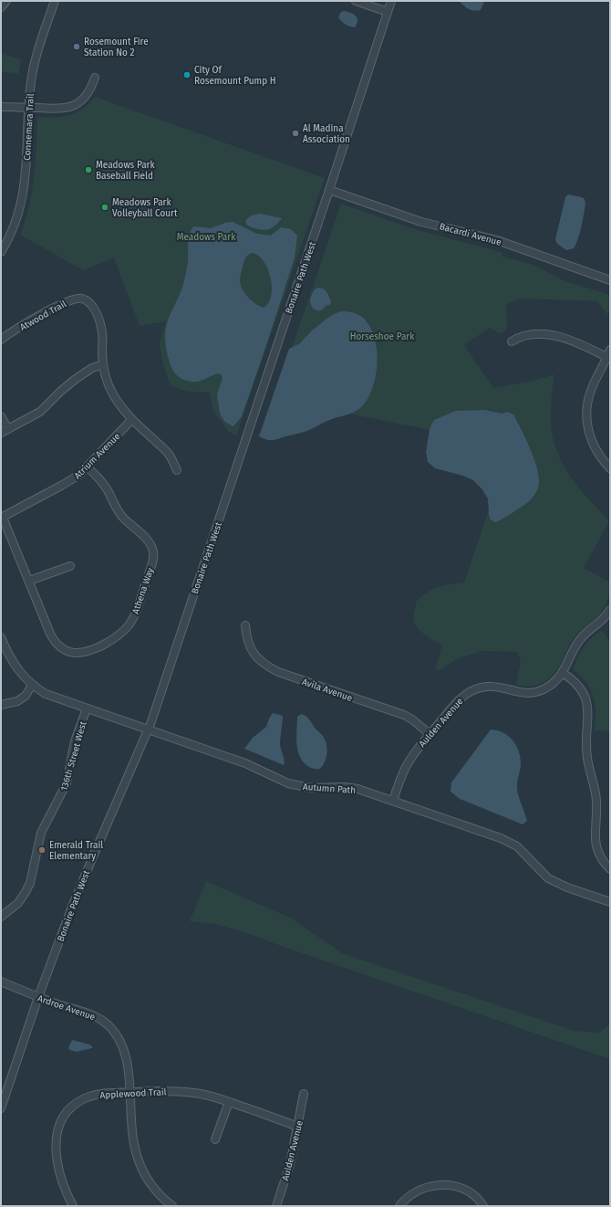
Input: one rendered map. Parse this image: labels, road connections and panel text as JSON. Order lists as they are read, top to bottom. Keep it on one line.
{"streets":{"street":["Connemara Trail","Bacardi Avenue","Bonaire Path West","Atwood Trail","Atrium Avenue","Athena Way","Avila Avenue","Aulden Avenue","136th Street West","Autumn Path","Ardroe Avenue","Applewood Trail"]},"crossings":[["Bacardi Avenue","Bonaire Path West"],["Bonaire Path West","Autumn Path"],["Bonaire Path West","Ardroe Avenue"],["Atrium Avenue","Athena Way"],["Avila Avenue","Aulden Avenue"],["Aulden Avenue","Autumn Path"],["Aulden Avenue","Applewood Trail"],["136th Street West","Autumn Path"],["Ardroe Avenue","Applewood Trail"]],"parks":["Meadows Park","Horseshoe Park"],"places":["Rosemount Fire Station No 2","City Of Rosemount Pump H","Al Madina Association","Meadows Park Baseball Field","Meadows Park Volleyball Court","Emerald Trail Elementary"]}
